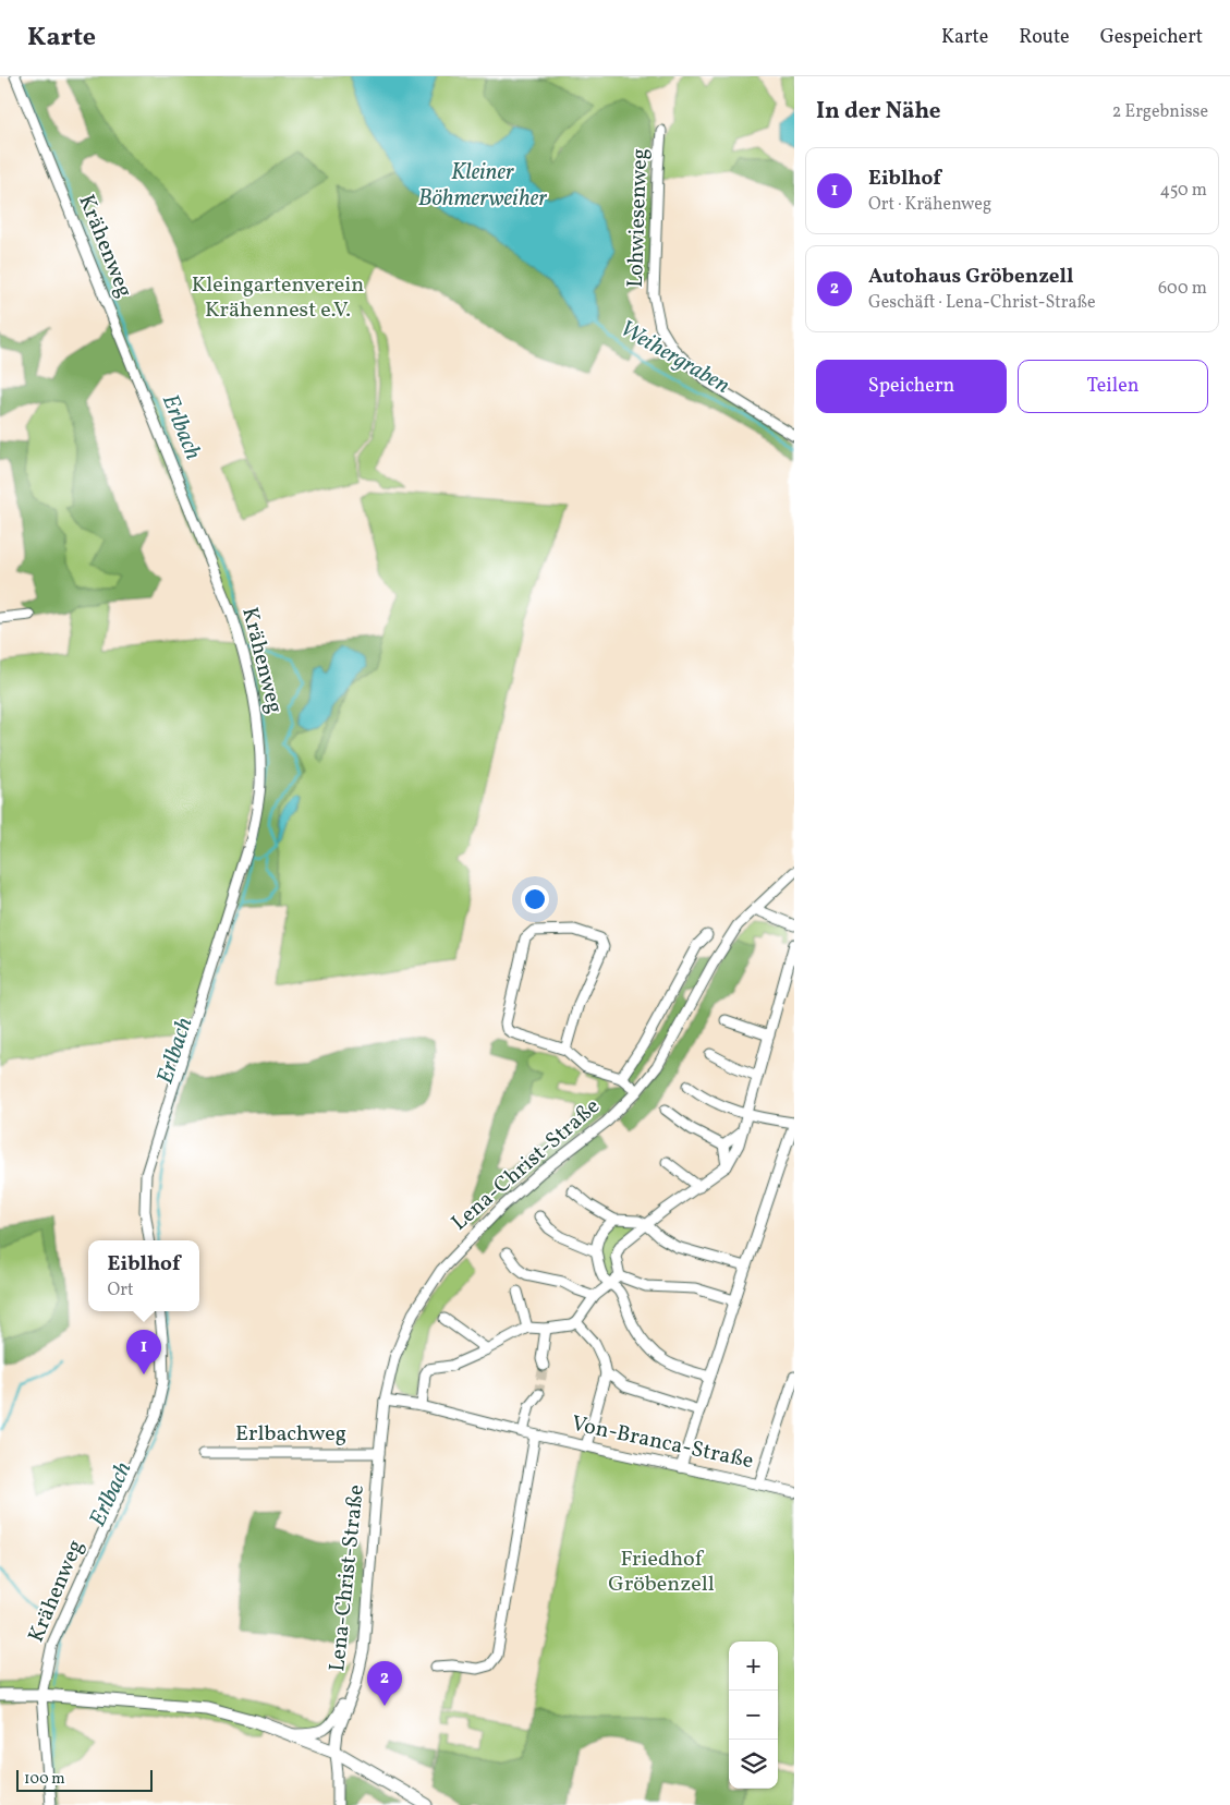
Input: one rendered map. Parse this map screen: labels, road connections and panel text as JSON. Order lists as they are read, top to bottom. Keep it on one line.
{"streets":{"street":["Lohwiesenweg","Krähenweg","Lena-Christ-Straße","Erlbachweg","Von-Branca-Straße"]},"crossings":[["Lena-Christ-Straße","Erlbachweg"],["Lena-Christ-Straße","Von-Branca-Straße"]],"water":["Kleiner Böhmerweiher","Weihergraben","Erlbach"],"parks":["Kleingartenverein Krähennest e.V.","Friedhof Gröbenzell"],"scale_bar":"100 m","page":{"header":"Karte","nav":["Karte","Route","Gespeichert"],"heading":["In der Nähe","2 Ergebnisse"],"list":[{"mark":"1","name":"Eiblhof","note":"Ort · Krähenweg","value":"450 m"},{"mark":"2","name":"Autohaus Gröbenzell","note":"Geschäft · Lena-Christ-Straße","value":"600 m"}],"buttons":["Speichern","Teilen"],"popup":["Eiblhof","Ort"],"pins":["1","2"],"map_buttons":["+","−"],"scale":"100 m"}}
